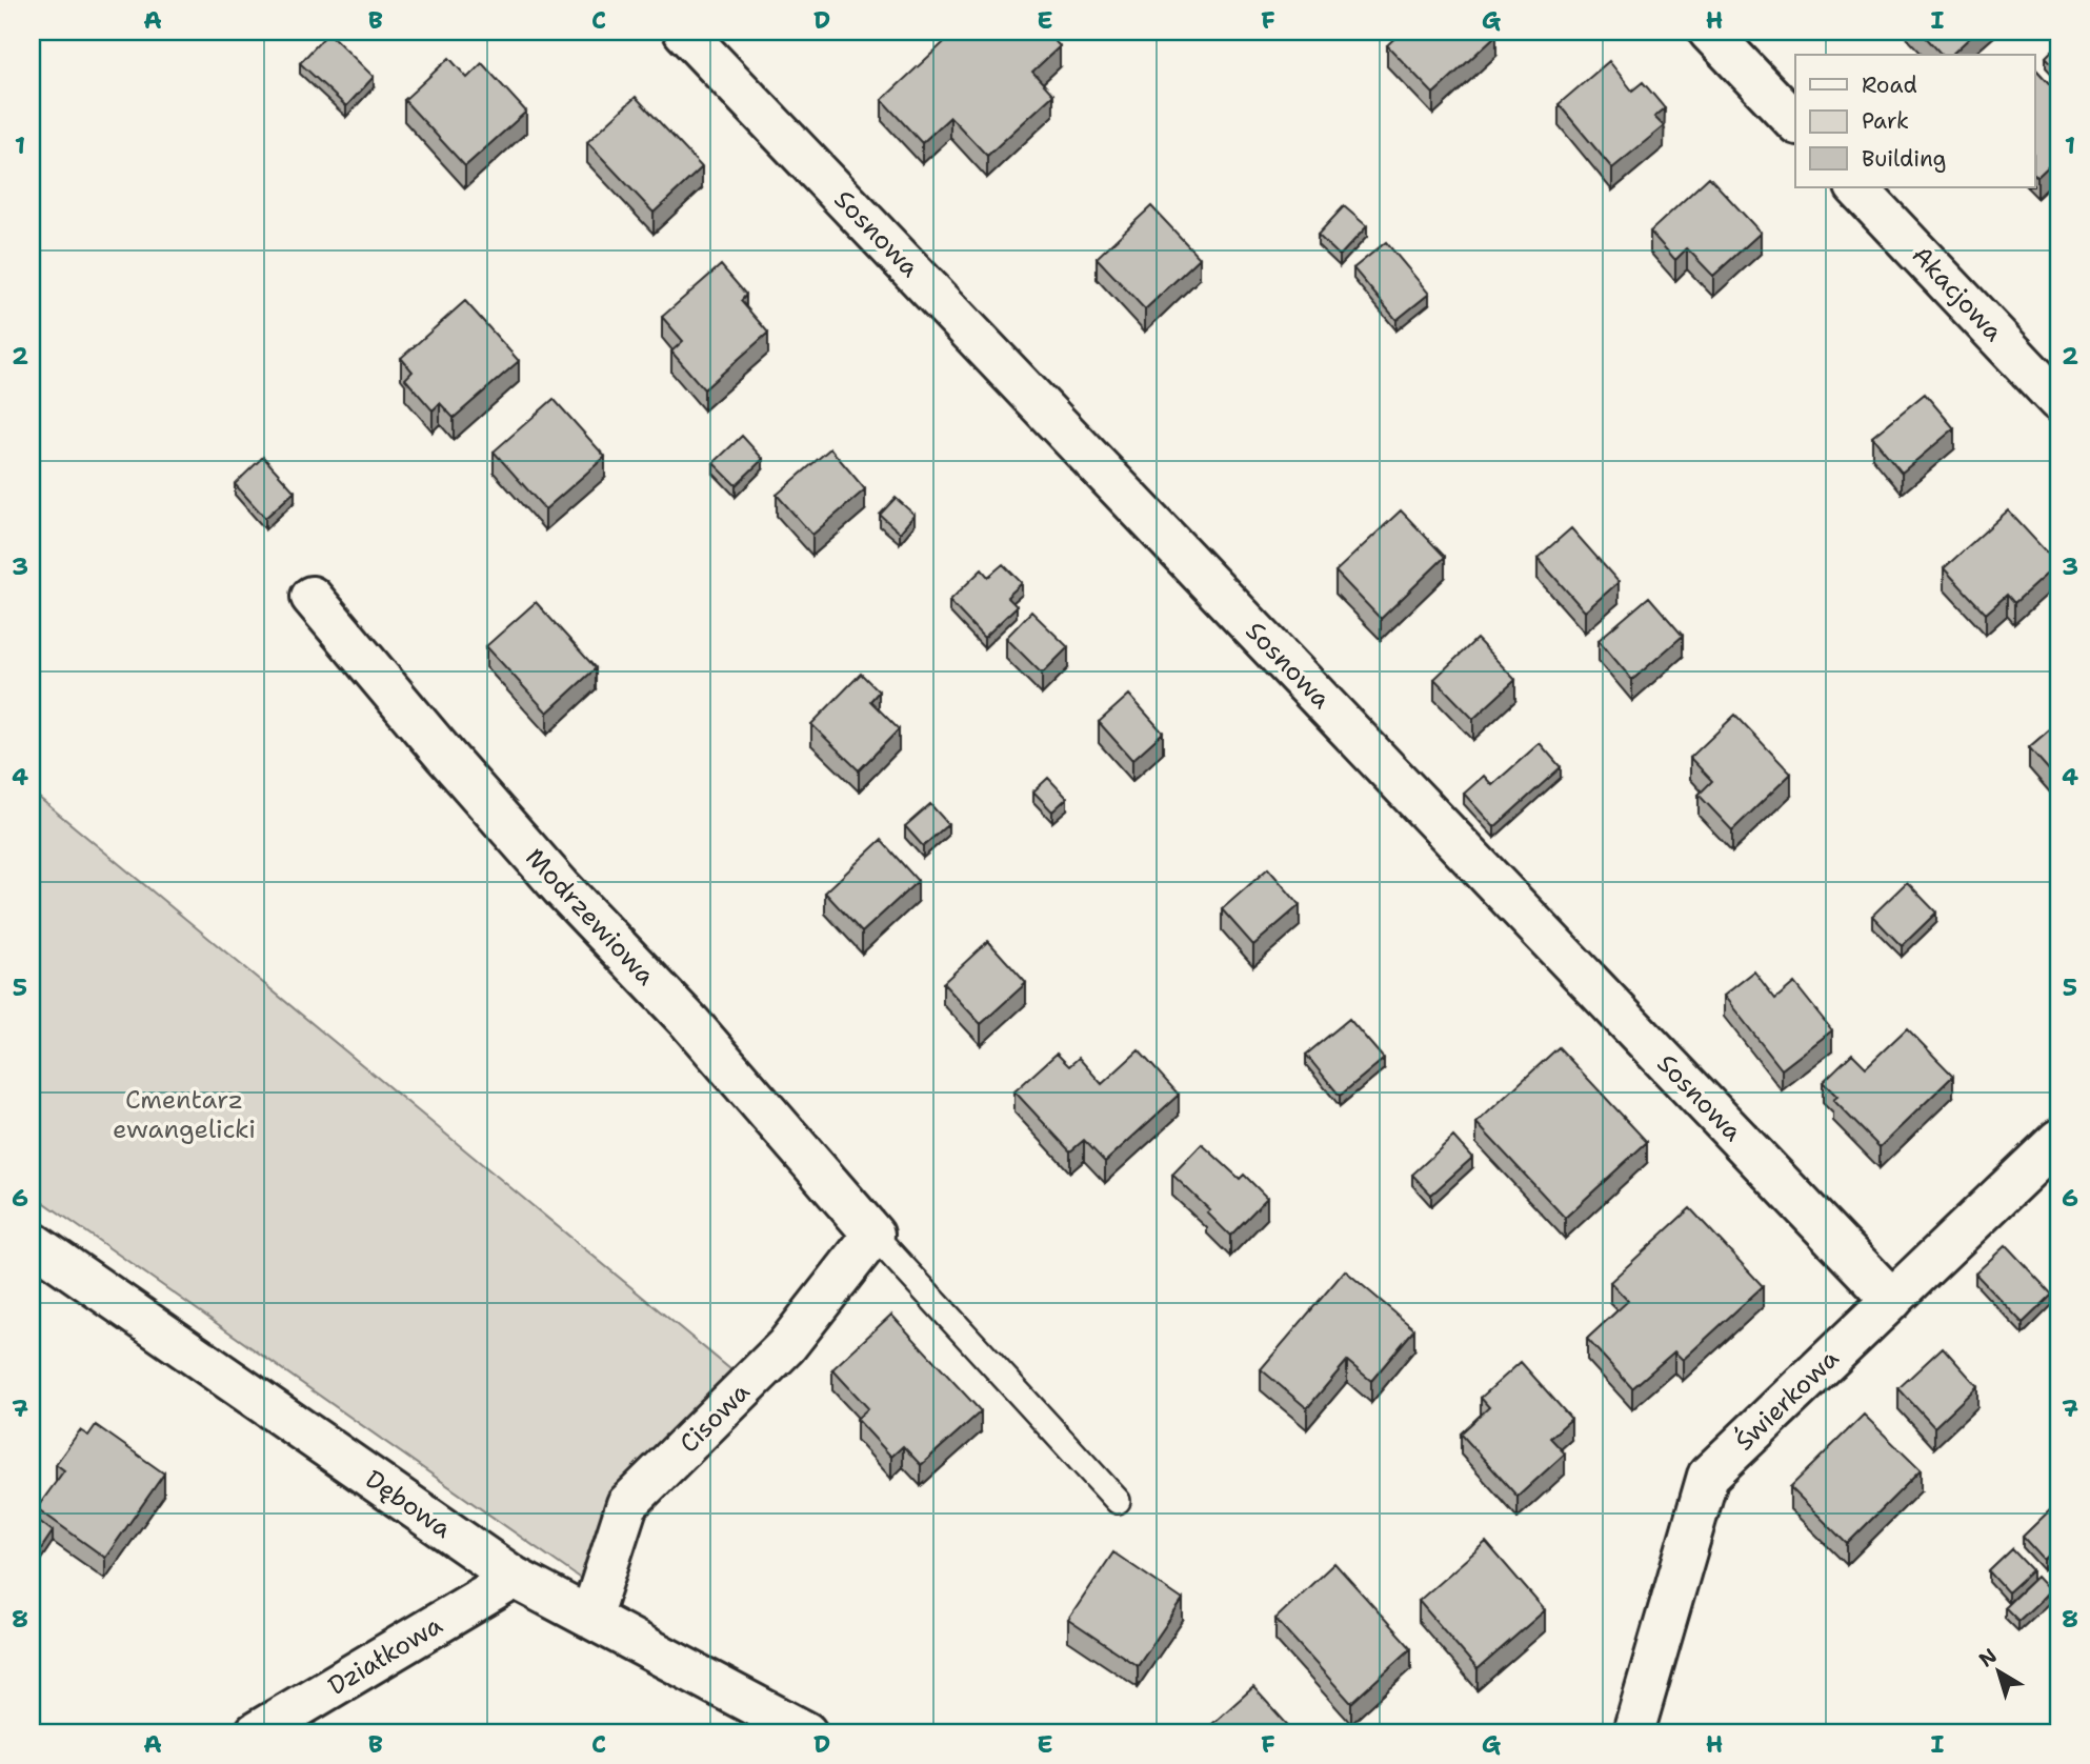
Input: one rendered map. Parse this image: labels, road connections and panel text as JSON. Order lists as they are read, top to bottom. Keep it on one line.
{"streets":{"street":["Sosnowa","Akacjowa","Modrzewiowa","Świerkowa","Cisowa","Dębowa","Działkowa"]},"crossings":[["Sosnowa","Świerkowa"],["Modrzewiowa","Cisowa"],["Cisowa","Dębowa"],["Dębowa","Działkowa"]],"parks":["Cmentarz ewangelicki"],"legend":["Road","Park","Building"],"north":"top left","grid":{"columns":["A","B","C","D","E","F","G","H","I"],"rows":["1","2","3","4","5","6","7","8"]}}
